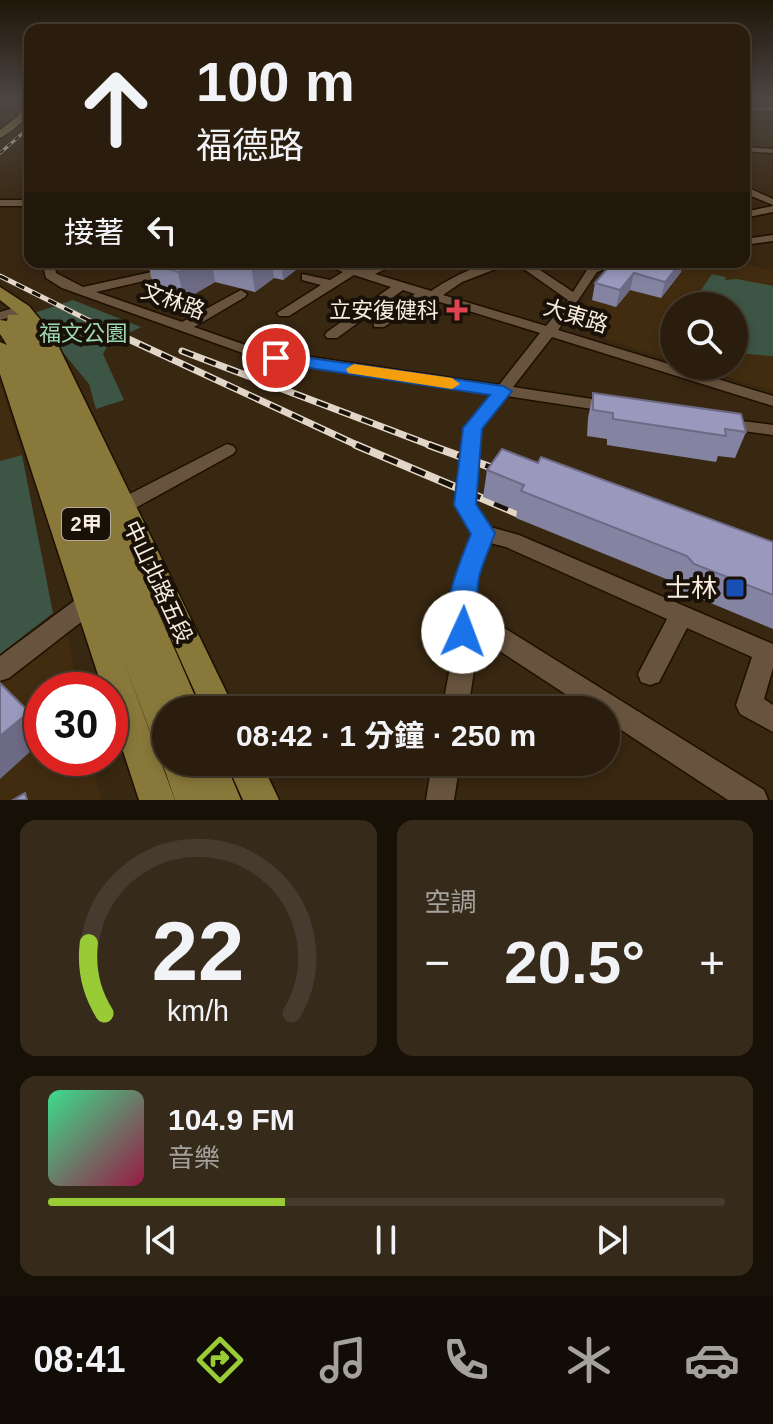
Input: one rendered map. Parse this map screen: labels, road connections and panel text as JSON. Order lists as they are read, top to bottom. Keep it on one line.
{"streets":{"main road":["2甲","中山北路五段"],"street":["文林路","大東路"]},"parks":["福文公園"],"places":{"health":["立安復健科"],"transit":["士林"]},"page":{"turn":["100 m","福德路"],"then":"接著","limit":"30","trip":"08:42 · 1 分鐘 · 250 m","tile":"空調","heat":["−","20.5°","+"],"song":["104.9 FM","音樂"],"tabs":"08:41","gauge":["22","km/h"]}}
